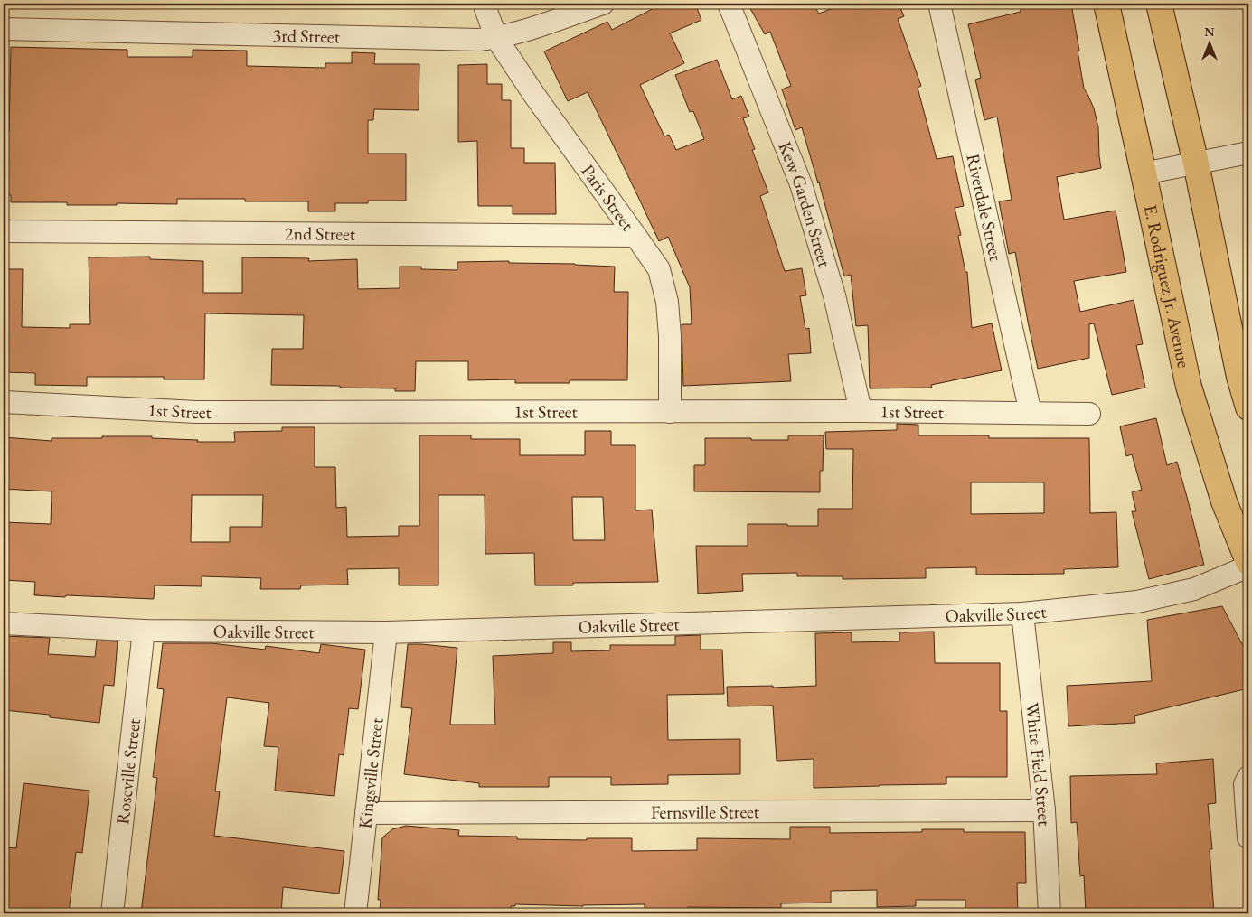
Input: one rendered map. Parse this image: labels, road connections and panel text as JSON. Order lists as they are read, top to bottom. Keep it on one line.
{"streets":{"main road":["E. Rodriguez Jr. Avenue"],"street":["3rd Street","Paris Street","Kew Garden Street","Riverdale Street","2nd Street","1st Street","Oakville Street","White Field Street","Roseville Street","Kingsville Street","Fernsville Street"]},"crossings":[["3rd Street","Paris Street"],["Paris Street","2nd Street"],["Paris Street","1st Street"],["Kew Garden Street","1st Street"],["Riverdale Street","1st Street"],["Oakville Street","White Field Street"],["Oakville Street","Roseville Street"],["Oakville Street","Kingsville Street"],["White Field Street","Fernsville Street"],["Kingsville Street","Fernsville Street"]],"north":"top"}
